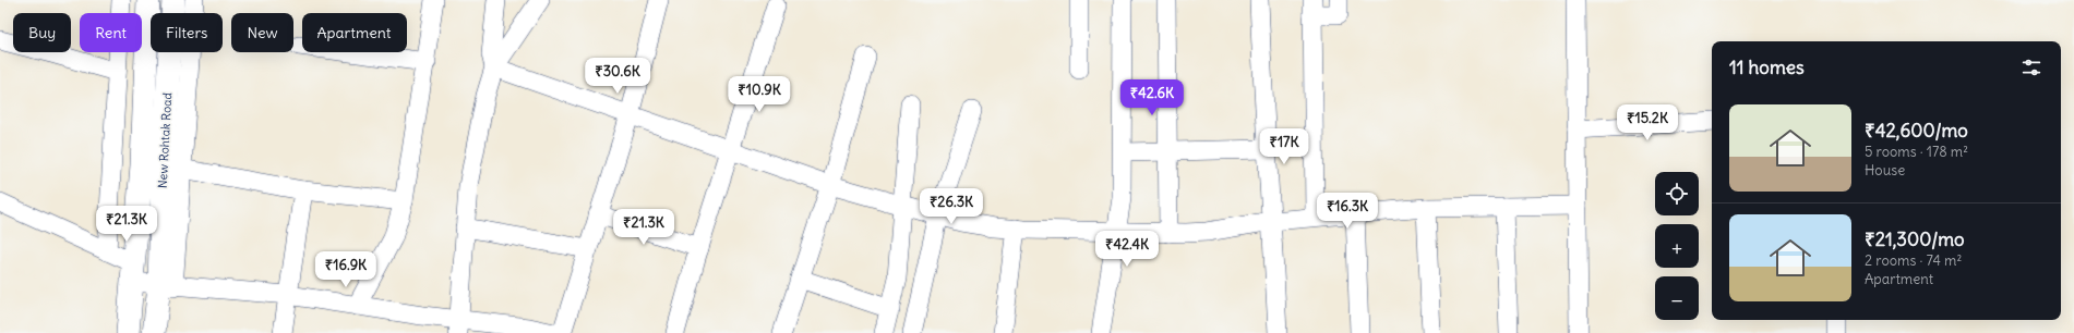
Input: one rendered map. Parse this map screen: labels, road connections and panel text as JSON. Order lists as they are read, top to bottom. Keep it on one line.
{"streets":{"main road":["New Rohtak Road"]},"page":{"chip":["Buy","Rent","Filters","New","Apartment"],"heading":"11 homes","price":["₹30.6K","₹10.9K","₹42.6K","₹15.2K","₹17K","₹26.3K","₹16.3K","₹21.3K","₹21.3K","₹42.4K","₹16.9K"],"list":[{"name":"₹42,600/mo","note":"5 rooms · 178 m² · House"},{"name":"₹21,300/mo","note":"2 rooms · 74 m² · Apartment"}],"map_buttons":["+","−"]}}
